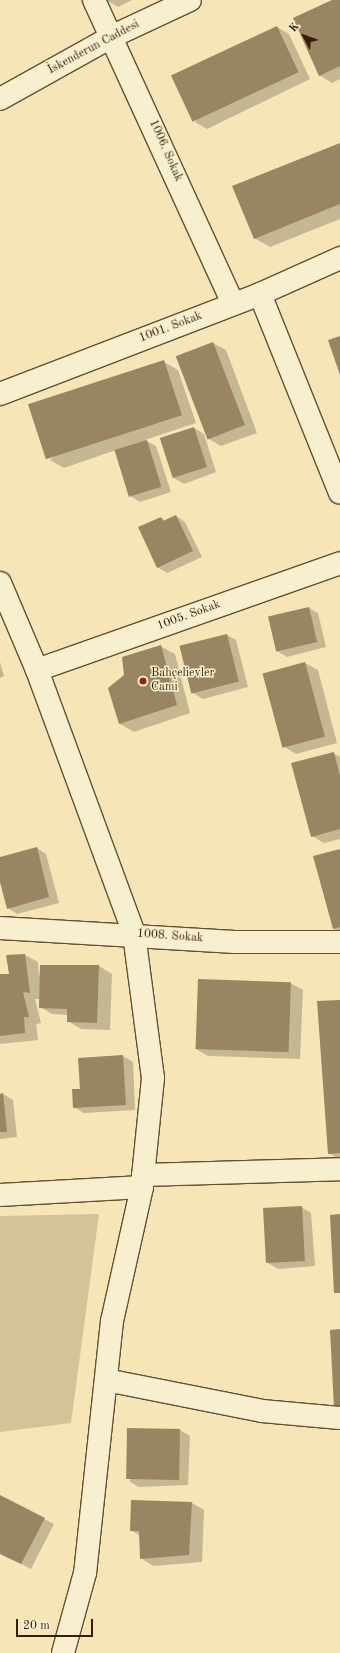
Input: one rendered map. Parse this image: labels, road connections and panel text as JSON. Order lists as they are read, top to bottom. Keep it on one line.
{"streets":{"street":["İskenderun Caddesi","1006. Sokak","1001. Sokak","1005. Sokak","1008. Sokak"]},"crossings":[["İskenderun Caddesi","1006. Sokak"],["1006. Sokak","1001. Sokak"]],"places":["Bahçelievler Cami"],"scale_bar":"20 m","north":"top left"}
